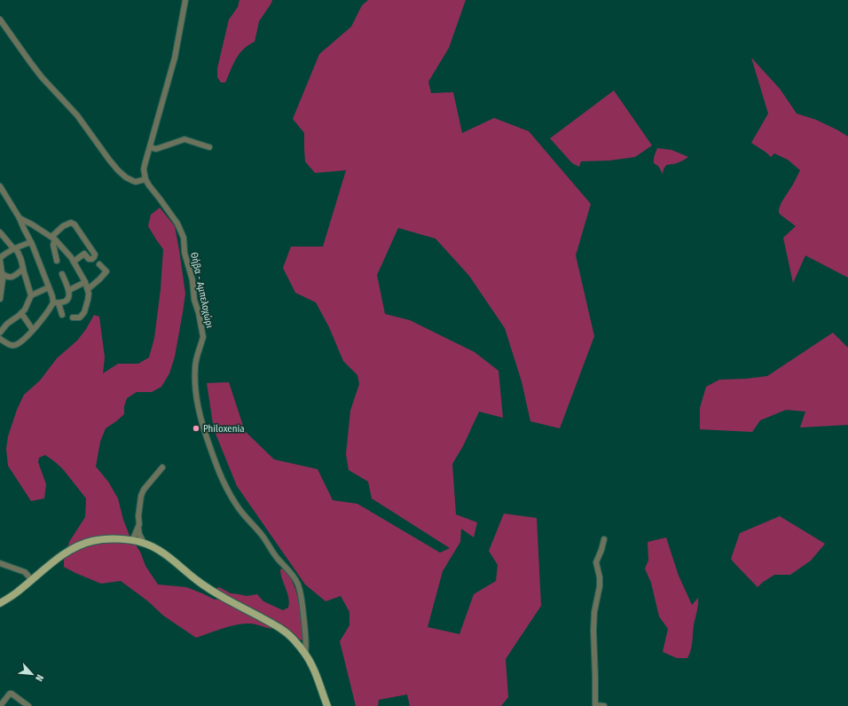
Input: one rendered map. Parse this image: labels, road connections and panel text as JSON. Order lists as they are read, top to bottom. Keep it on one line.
{"streets":{"street":["Θήβα - Αμπελοχώρι"]},"places":["Philoxenia"],"north":"bottom right"}
